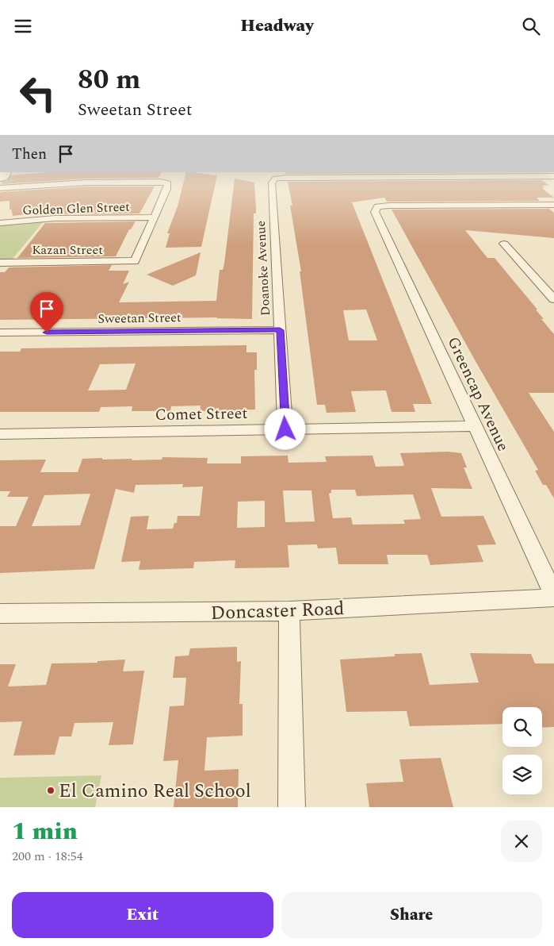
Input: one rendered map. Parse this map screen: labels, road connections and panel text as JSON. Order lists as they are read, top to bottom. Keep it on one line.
{"streets":{"street":["Golden Glen Street","Kazan Street","Doanoke Avenue","Sweetan Street","Greencap Avenue","Comet Street","Doncaster Road"]},"crossings":[["Golden Glen Street","Kazan Street"],["Doanoke Avenue","Sweetan Street"],["Doanoke Avenue","Comet Street"],["Greencap Avenue","Comet Street"],["Greencap Avenue","Doncaster Road"]],"places":["El Camino Real School"],"page":{"header":"Headway","turn":["80 m","Sweetan Street"],"then":"Then","heading":["1 min","200 m · 18:54"],"buttons":["Exit","Share"]}}
